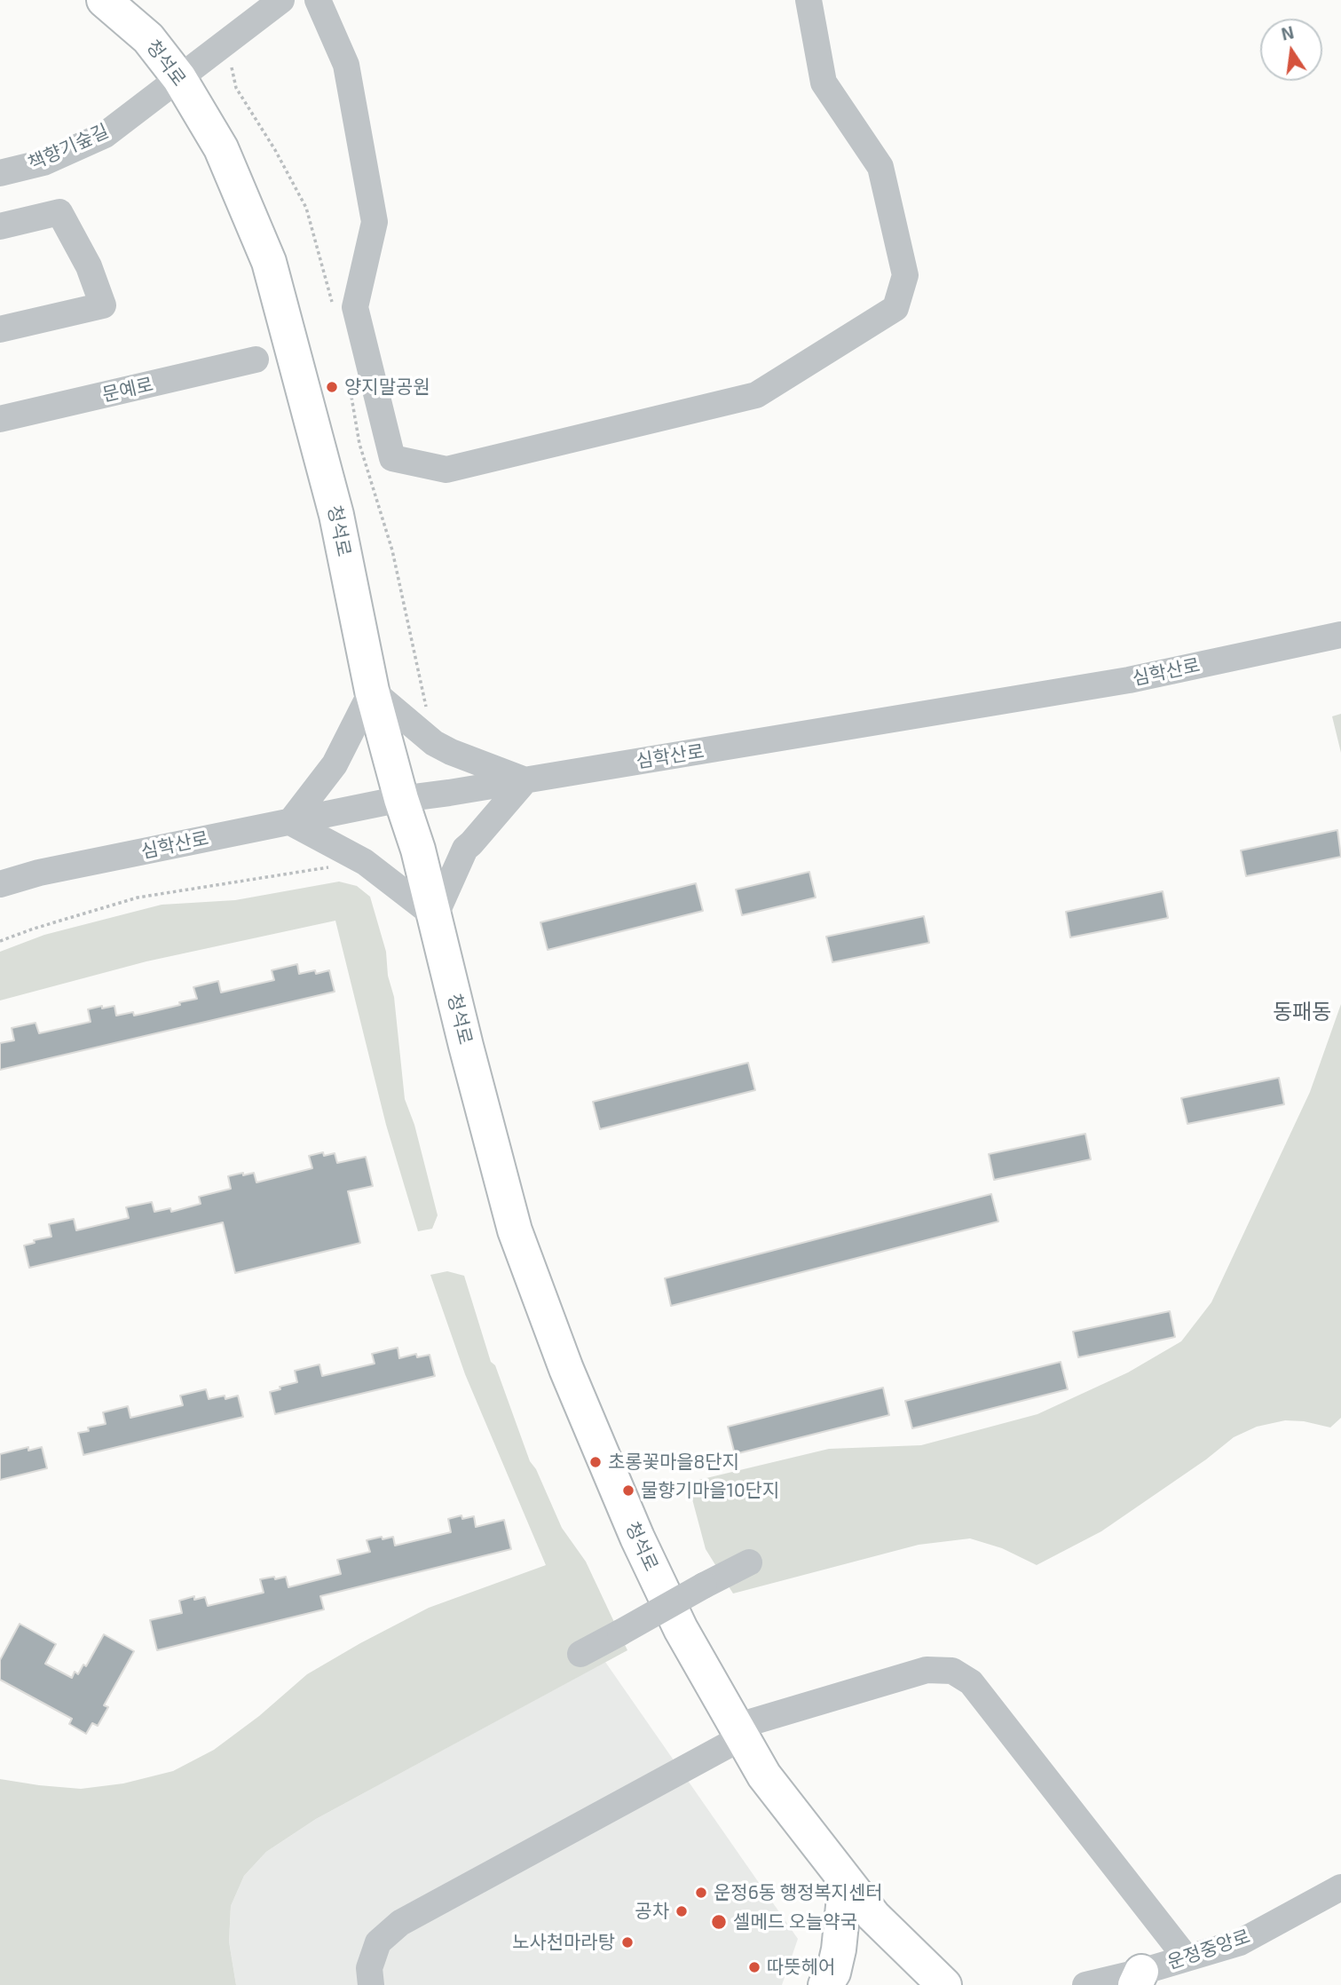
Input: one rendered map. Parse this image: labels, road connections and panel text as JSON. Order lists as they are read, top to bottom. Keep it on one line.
{"streets":{"main road":["청석로"],"street":["책향기숲길","문예로","심학산로","운정중앙로"]},"crossings":[["청석로","책향기숲길"],["청석로","심학산로"]],"districts":["동패동"],"places":["양지말공원","초롱꽃마을8단지","물향기마을10단지","운정6동 행정복지센터","공차","셀메드 오늘약국","노사천마라탕","따뜻헤어"],"north":"top"}
